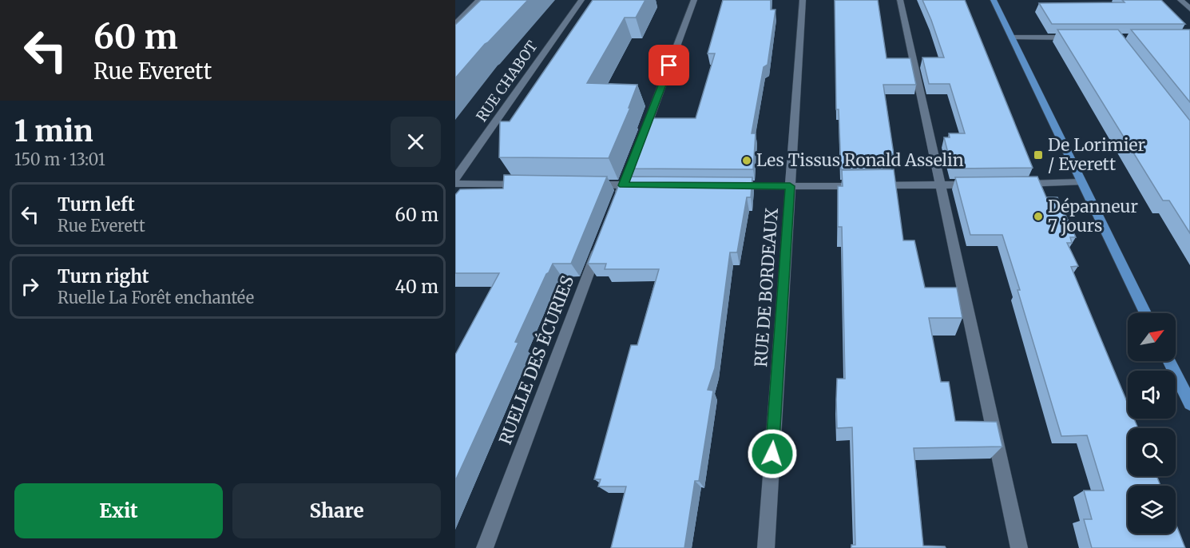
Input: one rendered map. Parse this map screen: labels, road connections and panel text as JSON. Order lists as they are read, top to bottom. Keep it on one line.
{"streets":{"street":["RUE CHABOT","RUE DE BORDEAUX","RUELLE DES ÉCURIES"]},"places":{"transit":["De Lorimier / Everett"],"other":["Les Tissus Ronald Asselin","Dépanneur 7 jours"]},"north":"top right","page":{"turn":["60 m","Rue Everett"],"heading":["1 min","150 m · 13:01"],"list":[{"name":"Turn left","note":"Rue Everett","value":"60 m"},{"name":"Turn right","note":"Ruelle La Forêt enchantée","value":"40 m"}],"buttons":["Exit","Share"]}}
